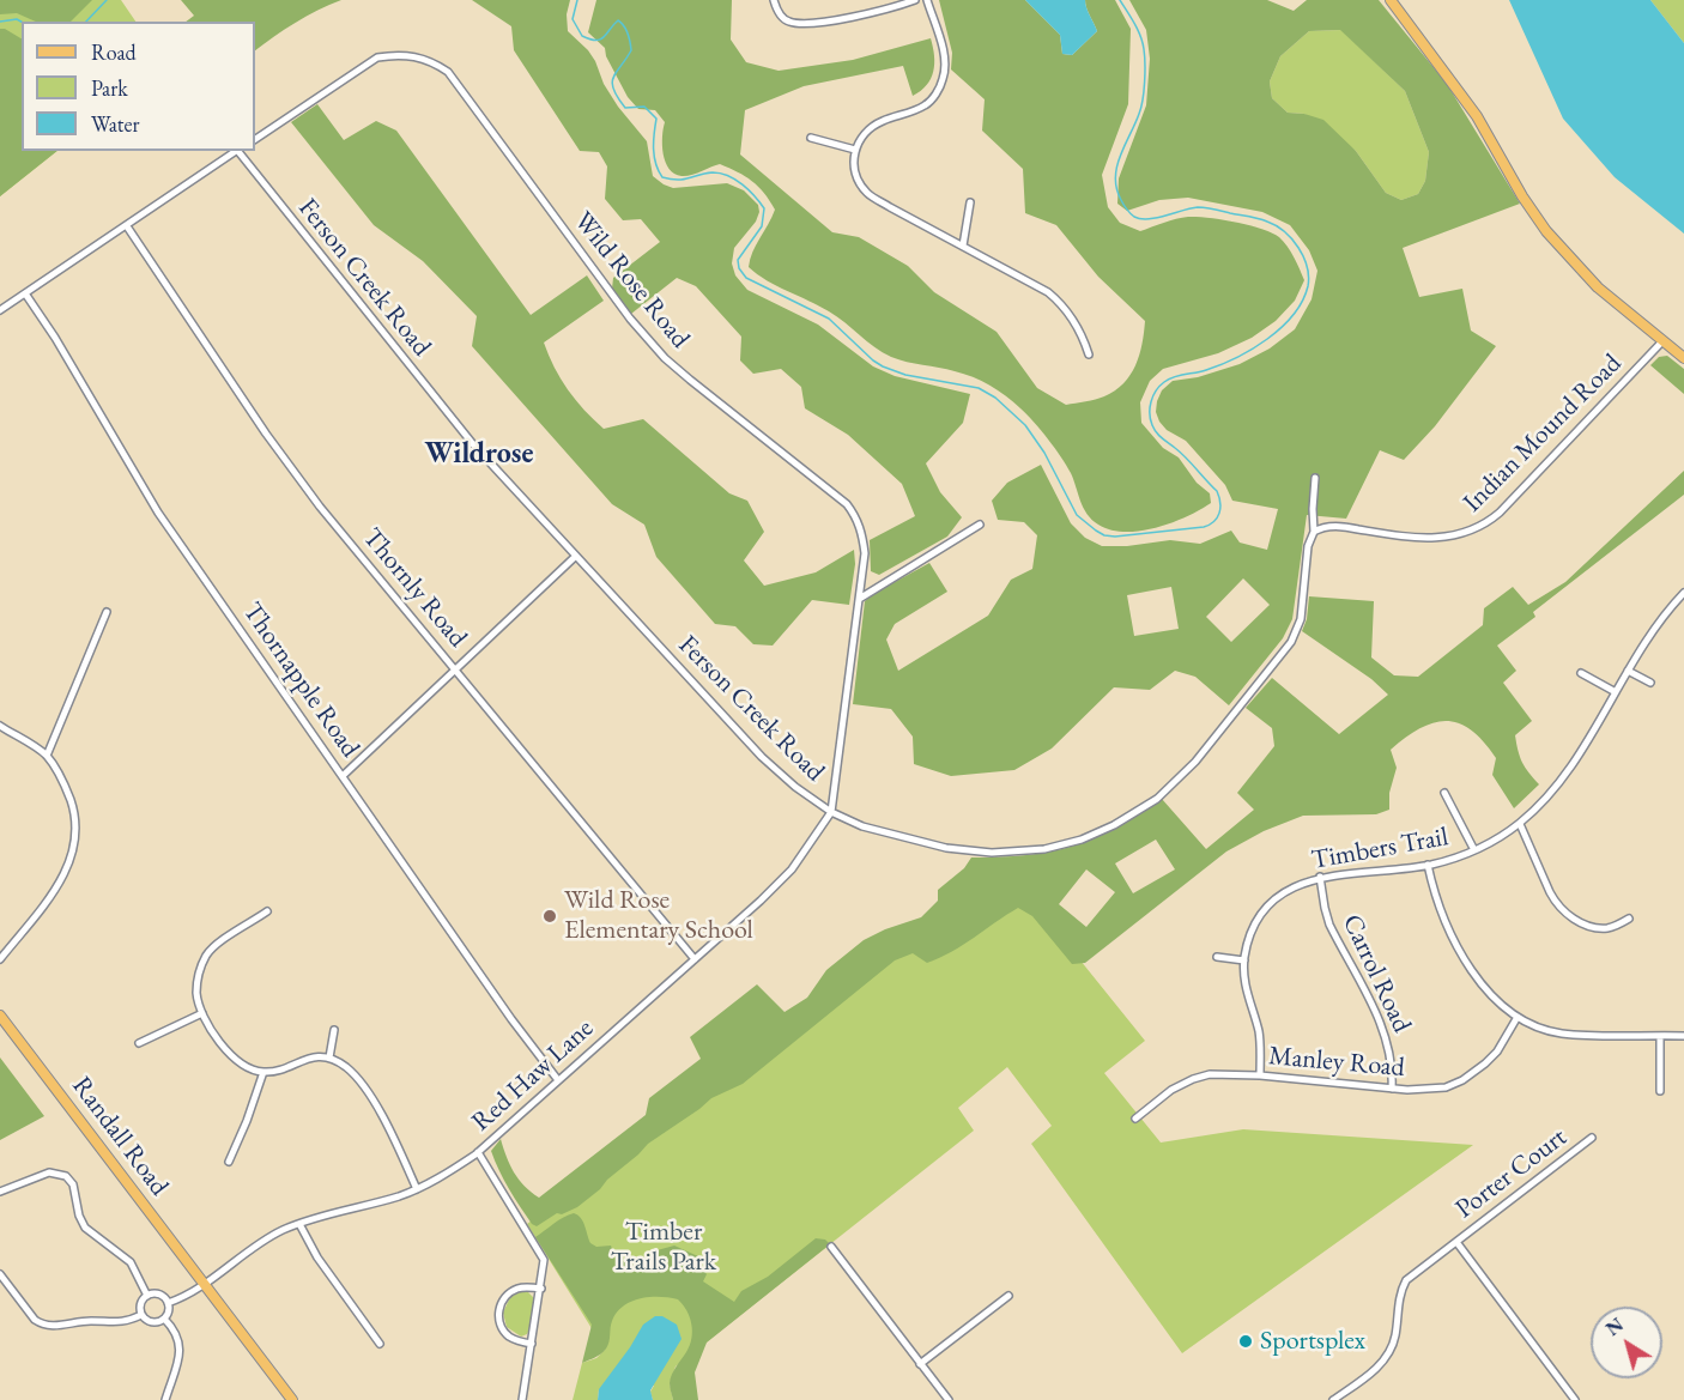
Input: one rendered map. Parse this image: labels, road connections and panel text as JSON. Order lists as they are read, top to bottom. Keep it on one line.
{"streets":{"main road":["Randall Road"],"street":["Ferson Creek Road","Wild Rose Road","Indian Mound Road","Thornly Road","Thornapple Road","Timbers Trail","Carrol Road","Manley Road","Red Haw Lane","Porter Court"]},"crossings":[["Ferson Creek Road","Wild Rose Road"],["Ferson Creek Road","Indian Mound Road"],["Ferson Creek Road","Red Haw Lane"],["Wild Rose Road","Red Haw Lane"],["Thornly Road","Red Haw Lane"],["Thornapple Road","Red Haw Lane"],["Timbers Trail","Carrol Road"],["Timbers Trail","Manley Road"],["Carrol Road","Manley Road"],["Red Haw Lane","Randall Road"]],"districts":["Wildrose"],"parks":["Timber Trails Park"],"places":["Wild Rose Elementary School","Sportsplex"],"legend":["Road","Park","Water"],"north":"top left"}
